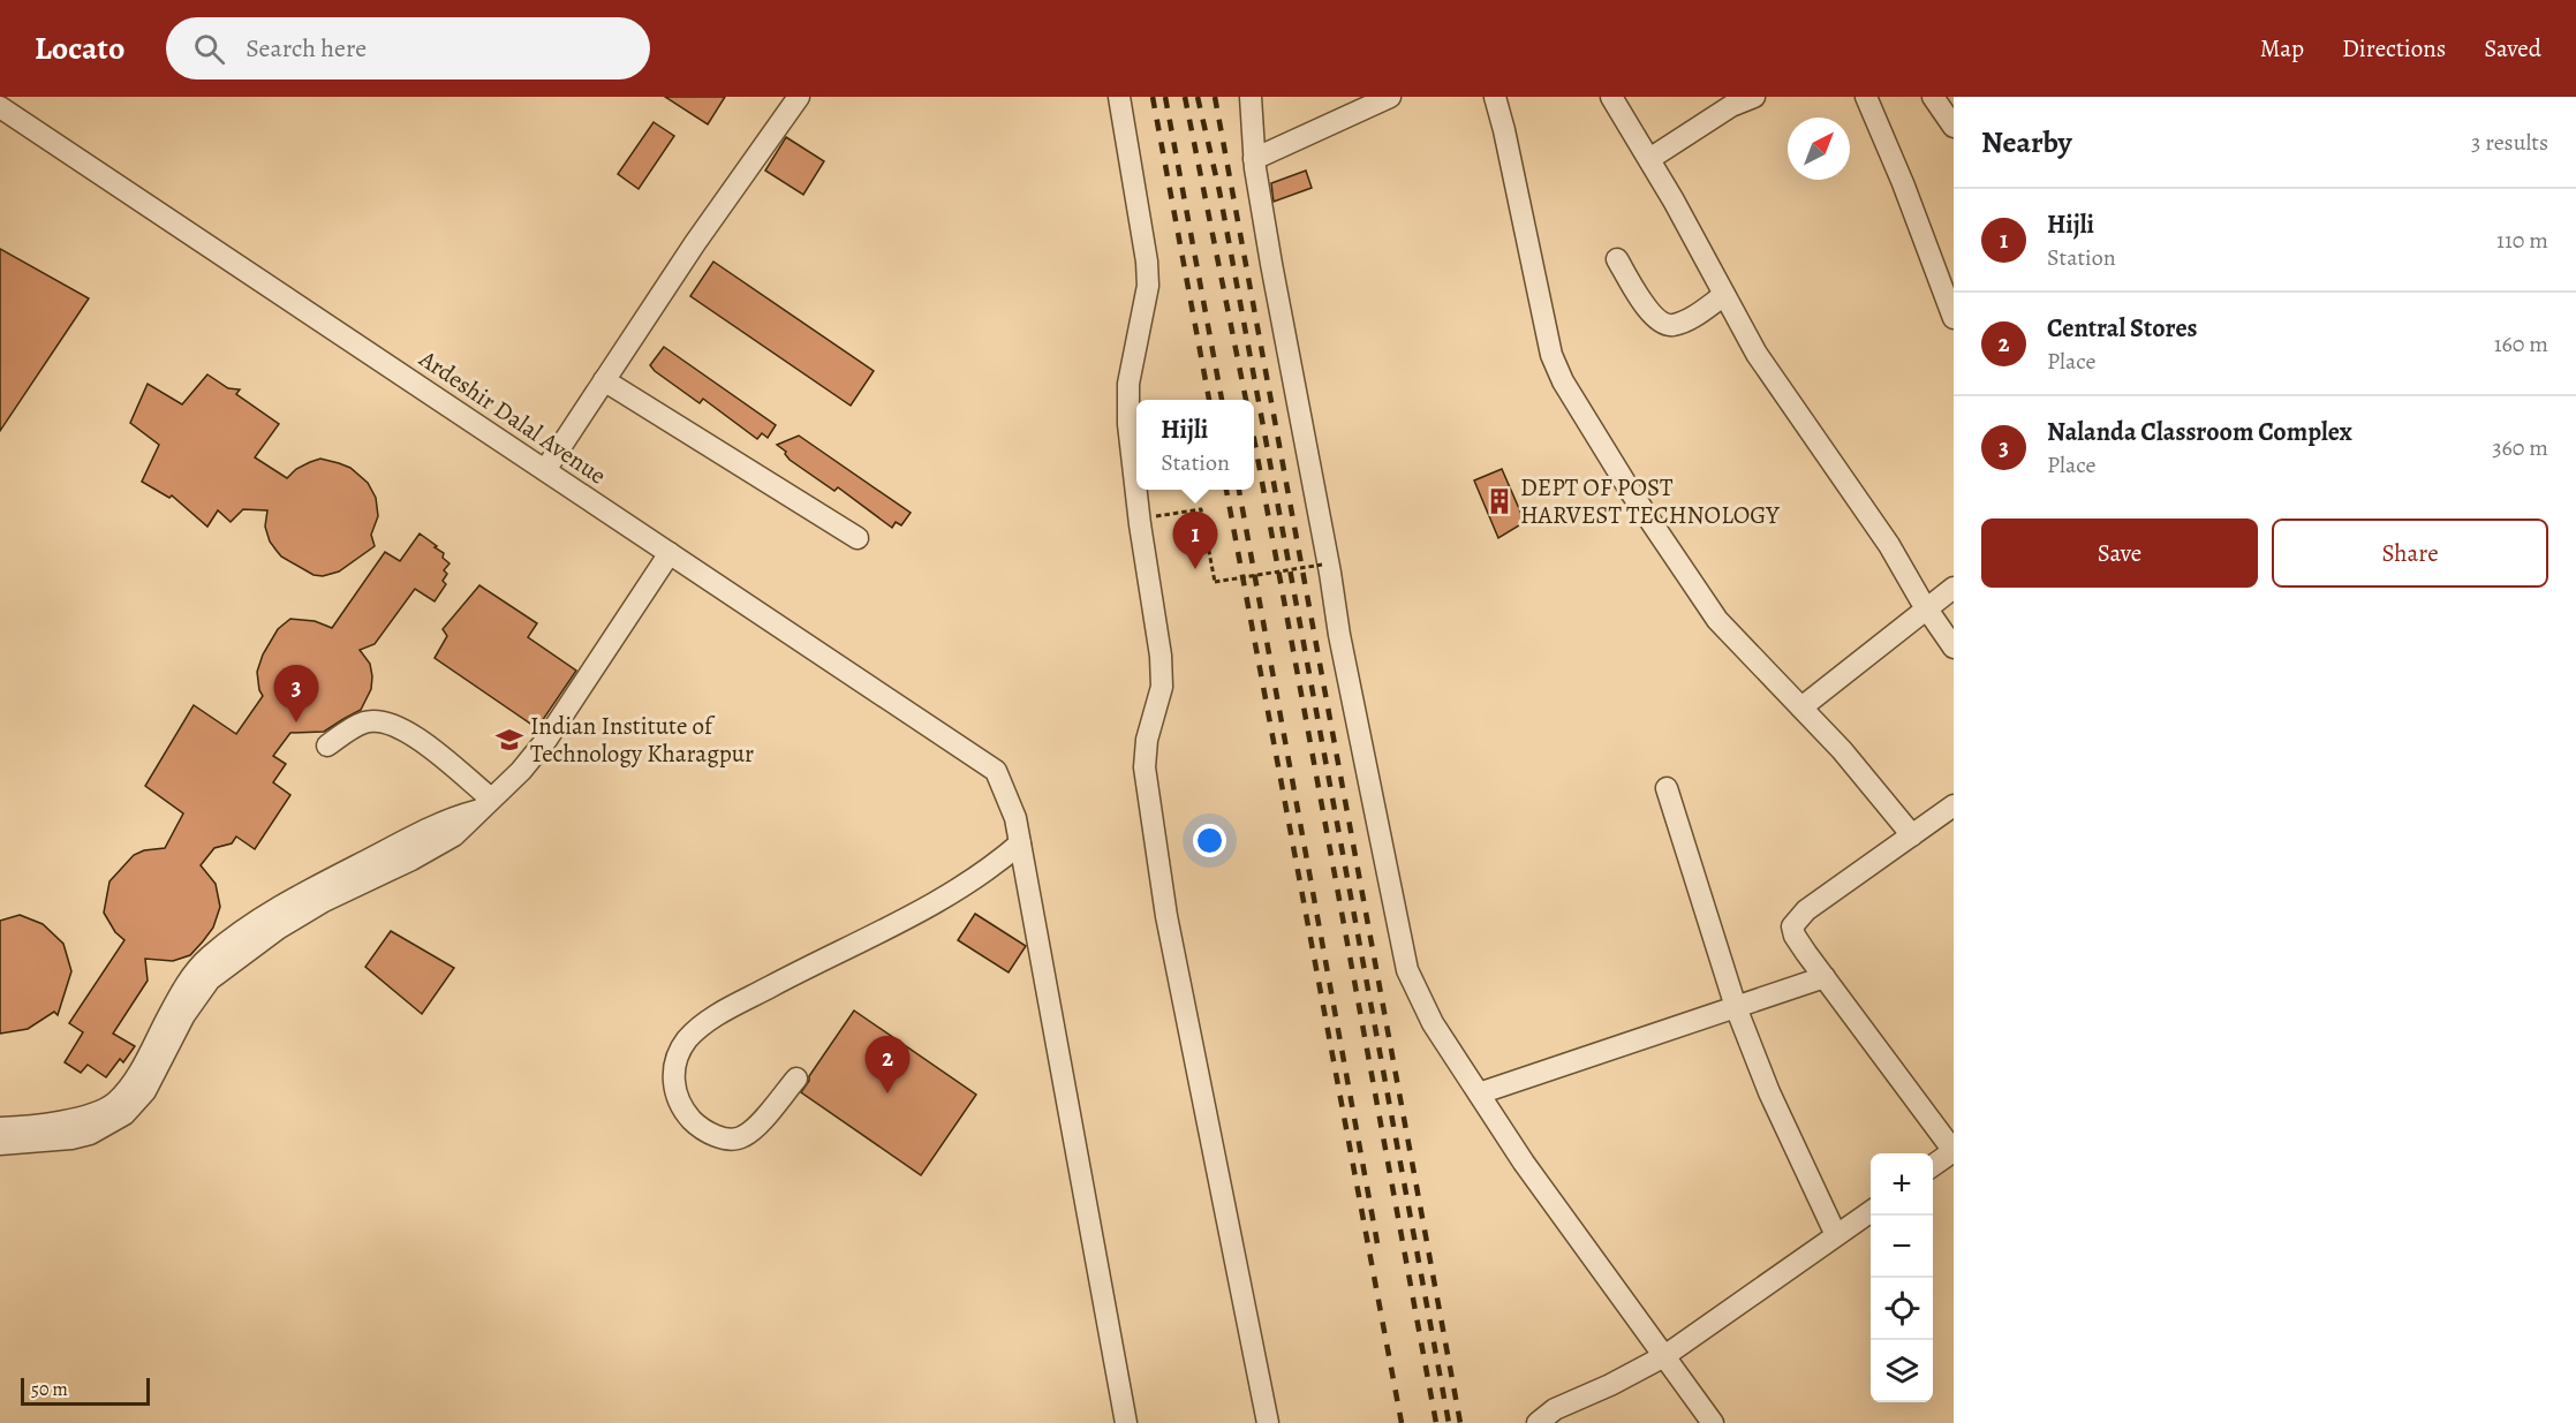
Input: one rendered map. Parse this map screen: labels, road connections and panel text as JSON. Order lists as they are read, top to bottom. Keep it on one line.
{"streets":{"street":["Ardeshir Dalal Avenue"]},"places":{"building":["DEPT OF POST HARVEST TECHNOLOGY"],"school or university":["Indian Institute of Technology Kharagpur"]},"scale_bar":"50 m","north":"top right","page":{"header":"Locato","search":"Search here","nav":["Map","Directions","Saved"],"heading":["Nearby","3 results"],"list":[{"mark":"1","name":"Hijli","note":"Station","value":"110 m"},{"mark":"2","name":"Central Stores","note":"Place","value":"160 m"},{"mark":"3","name":"Nalanda Classroom Complex","note":"Place","value":"360 m"}],"popup":["Hijli","Station"],"buttons":["Save","Share"],"pins":["1","3","2"],"map_buttons":["+","−"],"scale":"50 m"}}
